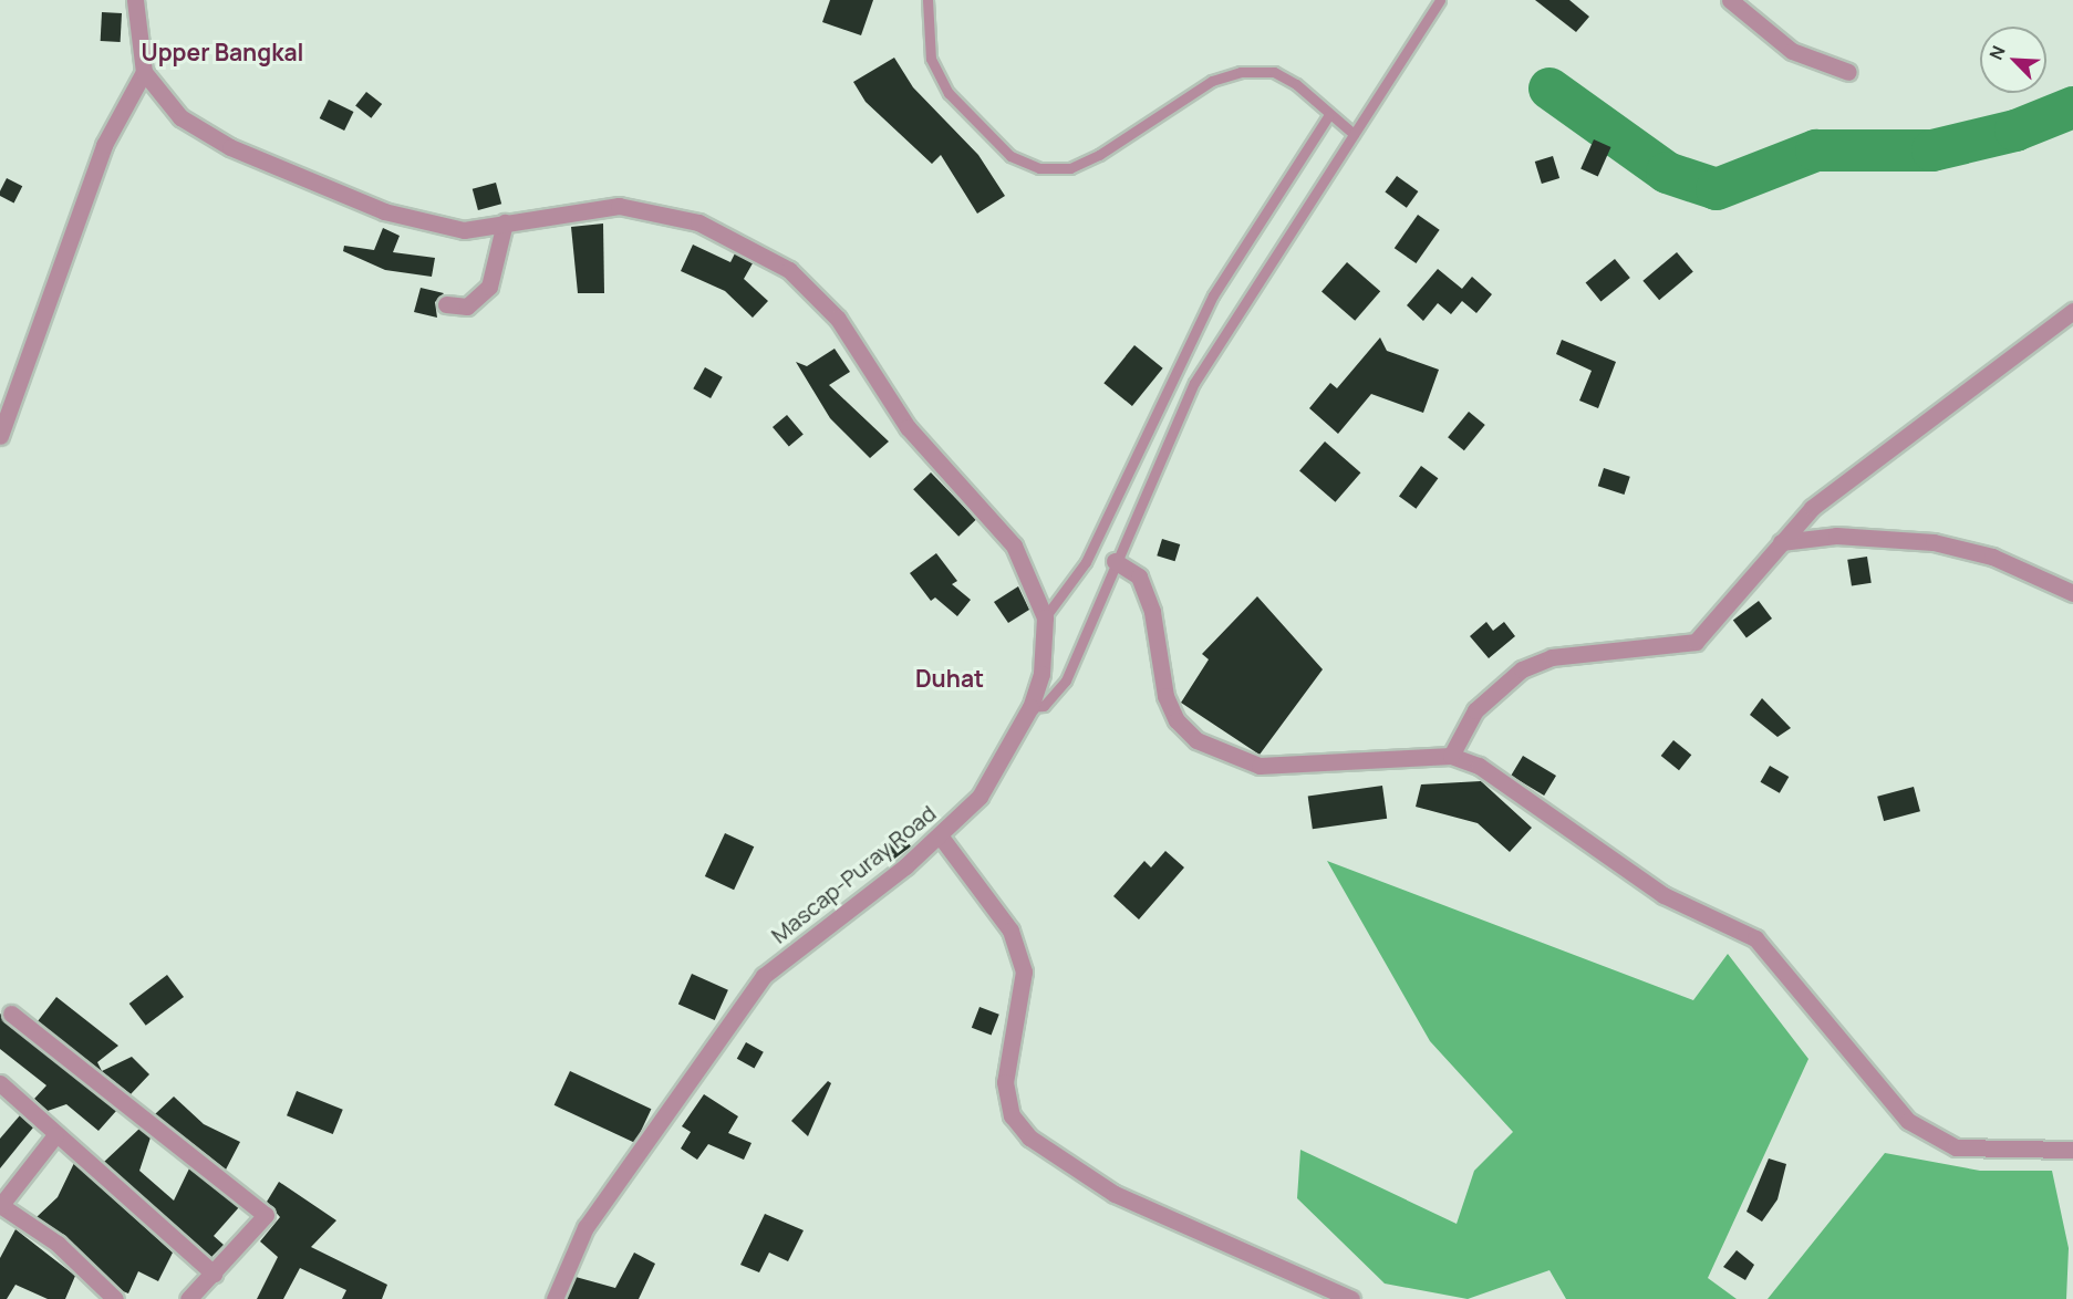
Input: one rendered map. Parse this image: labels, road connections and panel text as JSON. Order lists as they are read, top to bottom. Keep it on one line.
{"streets":{"street":["Mascap-Puray Road"]},"districts":["Upper Bangkal","Duhat"],"north":"top left"}
